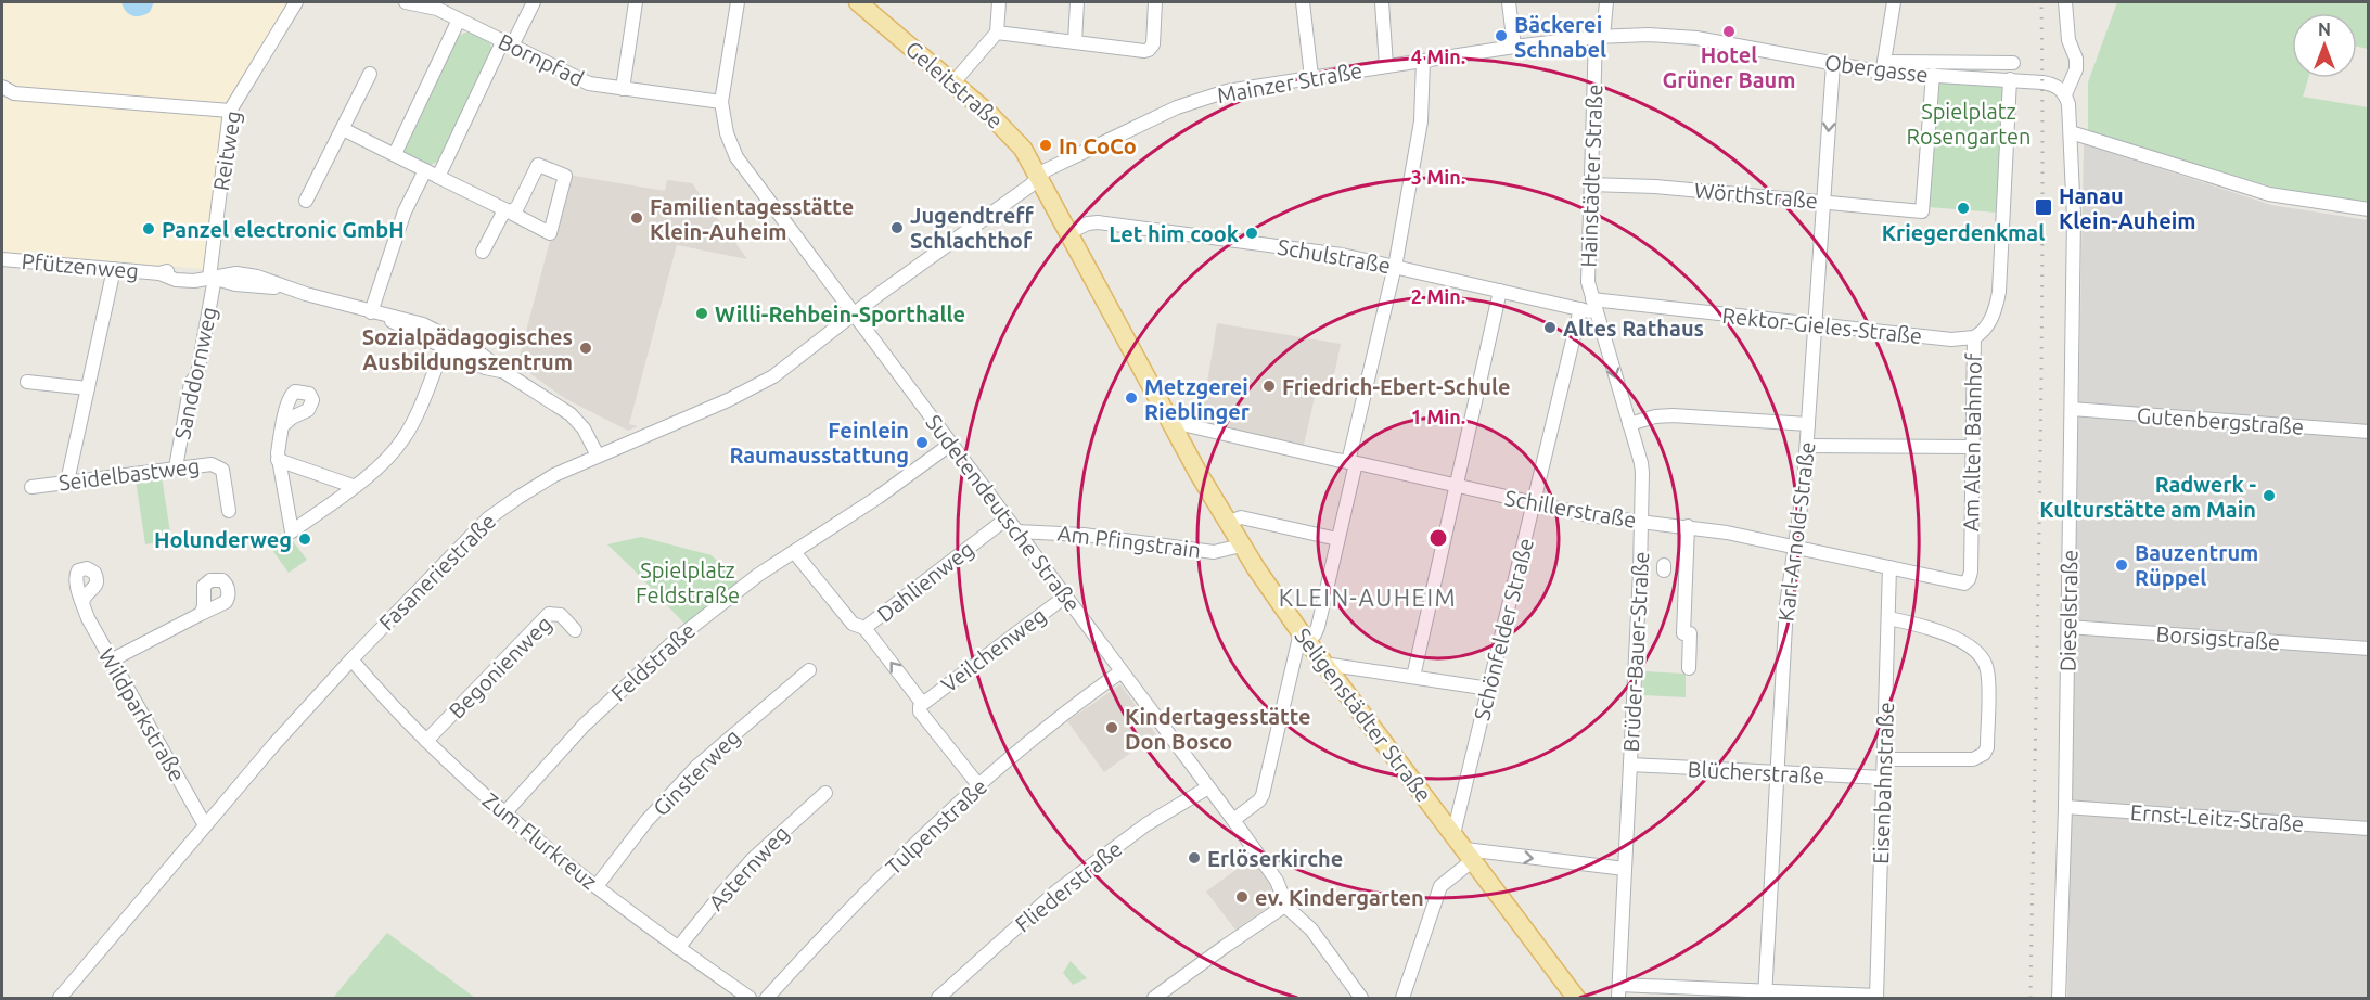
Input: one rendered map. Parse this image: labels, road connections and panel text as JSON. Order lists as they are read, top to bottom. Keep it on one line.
{"streets":{"main road":["Geleitstraße","Seligenstädter Straße"],"street":["Bornpfad","Obergasse","Mainzer Straße","Reitweg","Hainstädter Straße","Wörthstraße","Schulstraße","Pfützenweg","Rektor-Gieles-Straße","Sanddornweg","Gutenbergstraße","Am Alten Bahnhof","Seidelbastweg","Schillerstraße","Sudetendeutsche Straße","Karl-Arnold-Straße","Am Pfingstrain","Fasaneriestraße","Dahlienweg","Dieselstraße","Schönfelder Straße","Borsigstraße","Veilchenweg","Brüder-Bauer-Straße","Feldstraße","Begonienweg","Wildparkstraße","Ginsterweg","Blücherstraße","Eisenbahnstraße","Ernst-Leitz-Straße","Tulpenstraße","Zum Flurkreuz","Asternweg","Fliederstraße"]},"crossings":[["Bornpfad","Sudetendeutsche Straße"],["Obergasse","Mainzer Straße"],["Obergasse","Hainstädter Straße"],["Obergasse","Wörthstraße"],["Obergasse","Am Alten Bahnhof"],["Obergasse","Karl-Arnold-Straße"],["Obergasse","Dieselstraße"],["Mainzer Straße","Geleitstraße"],["Mainzer Straße","Hainstädter Straße"],["Mainzer Straße","Fasaneriestraße"],["Mainzer Straße","Seligenstädter Straße"],["Geleitstraße","Fasaneriestraße"],["Geleitstraße","Seligenstädter Straße"],["Reitweg","Pfützenweg"],["Reitweg","Sanddornweg"],["Hainstädter Straße","Wörthstraße"],["Hainstädter Straße","Schulstraße"],["Hainstädter Straße","Rektor-Gieles-Straße"],["Hainstädter Straße","Brüder-Bauer-Straße"],["Wörthstraße","Karl-Arnold-Straße"],["Schulstraße","Rektor-Gieles-Straße"],["Schulstraße","Schönfelder Straße"],["Schulstraße","Brüder-Bauer-Straße"],["Schulstraße","Seligenstädter Straße"],["Pfützenweg","Sanddornweg"],["Pfützenweg","Fasaneriestraße"],["Rektor-Gieles-Straße","Am Alten Bahnhof"],["Rektor-Gieles-Straße","Karl-Arnold-Straße"],["Rektor-Gieles-Straße","Brüder-Bauer-Straße"],["Sanddornweg","Seidelbastweg"],["Gutenbergstraße","Dieselstraße"],["Am Alten Bahnhof","Schillerstraße"],["Schillerstraße","Karl-Arnold-Straße"],["Schillerstraße","Schönfelder Straße"],["Schillerstraße","Brüder-Bauer-Straße"],["Schillerstraße","Seligenstädter Straße"],["Schillerstraße","Eisenbahnstraße"],["Sudetendeutsche Straße","Am Pfingstrain"],["Sudetendeutsche Straße","Fasaneriestraße"],["Sudetendeutsche Straße","Dahlienweg"],["Sudetendeutsche Straße","Veilchenweg"],["Sudetendeutsche Straße","Feldstraße"],["Sudetendeutsche Straße","Tulpenstraße"],["Sudetendeutsche Straße","Fliederstraße"],["Karl-Arnold-Straße","Blücherstraße"],["Am Pfingstrain","Seligenstädter Straße"],["Fasaneriestraße","Wildparkstraße"],["Fasaneriestraße","Seligenstädter Straße"],["Fasaneriestraße","Zum Flurkreuz"],["Dahlienweg","Veilchenweg"],["Dahlienweg","Feldstraße"],["Dieselstraße","Borsigstraße"],["Dieselstraße","Ernst-Leitz-Straße"],["Schönfelder Straße","Seligenstädter Straße"],["Veilchenweg","Tulpenstraße"],["Brüder-Bauer-Straße","Blücherstraße"],["Feldstraße","Zum Flurkreuz"],["Begonienweg","Zum Flurkreuz"],["Ginsterweg","Zum Flurkreuz"],["Blücherstraße","Eisenbahnstraße"],["Zum Flurkreuz","Asternweg"]],"districts":["KLEIN-AUHEIM"],"parks":["Spielplatz Rosengarten","Spielplatz Feldstraße"],"places":{"other":["Hotel Grüner Baum","Bäckerei Schnabel","In CoCo","Kriegerdenkmal","Familientagesstätte Klein-Auheim","Jugendtreff Schlachthof","Panzel electronic GmbH","Let him cook","Willi-Rehbein-Sporthalle","Altes Rathaus","Sozialpädagogisches Ausbildungszentrum","Friedrich-Ebert-Schule","Metzgerei Rieblinger","Feinlein Raumausstattung","Radwerk - Kulturstätte am Main","Holunderweg","Bauzentrum Rüppel","Kindertagesstätte Don Bosco","Erlöserkirche","ev. Kindergarten"],"transit":["Hanau Klein-Auheim"]},"north":"top","rings":["4 Min.","3 Min.","2 Min.","1 Min."]}
